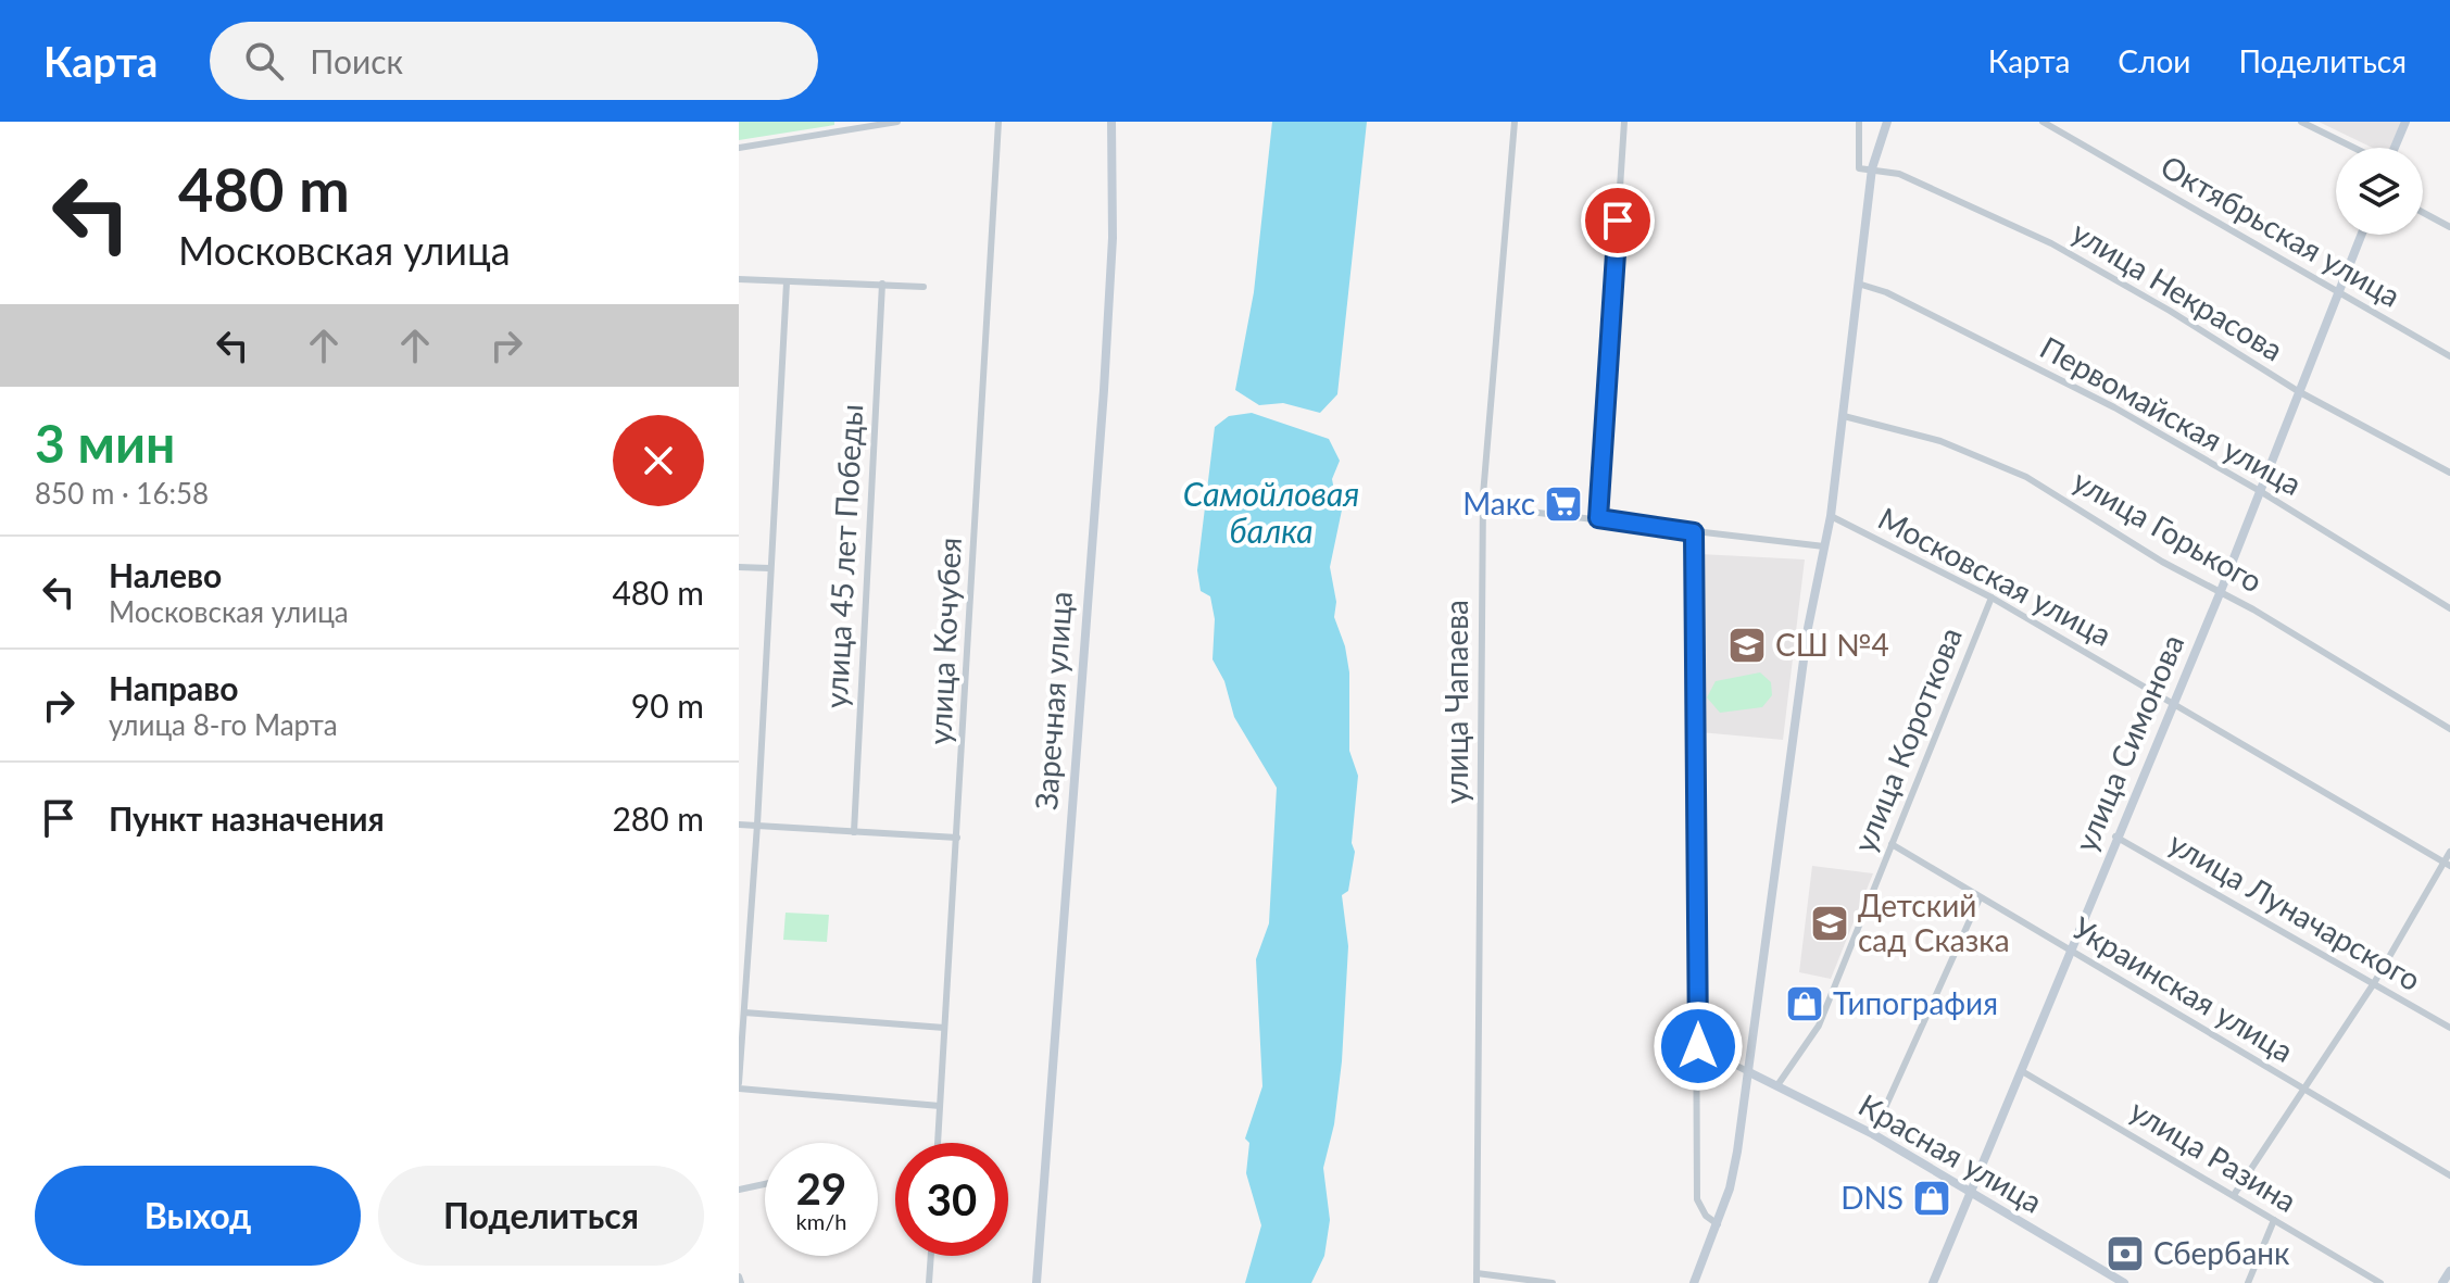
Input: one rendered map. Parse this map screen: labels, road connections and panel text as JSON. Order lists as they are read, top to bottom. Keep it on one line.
{"streets":{"street":["Октябрьская улица","улица Некрасова","Первомайская улица","улица Горького","улица 45 лет Победы","Московская улица","улица Кочубея","Заречная улица","улица Чапаева","улица Короткова","улица Симонова","улица Луначарского","Украинская улица","Красная улица","улица Разина"]},"crossings":[["Октябрьская улица","улица Симонова"],["улица Некрасова","улица Симонова"],["Первомайская улица","улица Симонова"],["улица Горького","улица Симонова"],["Московская улица","улица Короткова"],["Московская улица","улица Симонова"],["улица Короткова","Украинская улица"],["улица Короткова","Красная улица"],["улица Симонова","улица Луначарского"],["улица Симонова","Украинская улица"],["улица Симонова","Красная улица"],["улица Симонова","улица Разина"]],"water":["Самойловая балка"],"places":{"supermarket":["Макс"],"school or university":["СШ №4","Детский сад Сказка"],"shop":["Типография","DNS"],"bank":["Сбербанк"]},"page":{"header":"Карта","search":"Поиск","nav":["Карта","Слои","Поделиться"],"turn":["480 m","Московская улица"],"heading":["3 мин","850 m · 16:58"],"list":[{"name":"Налево","note":"Московская улица","value":"480 m"},{"name":"Направо","note":"улица 8-го Марта","value":"90 m"},{"name":"Пункт назначения","value":"280 m"}],"speed":"29 km/h","limit":"30","buttons":["Выход","Поделиться"]}}
